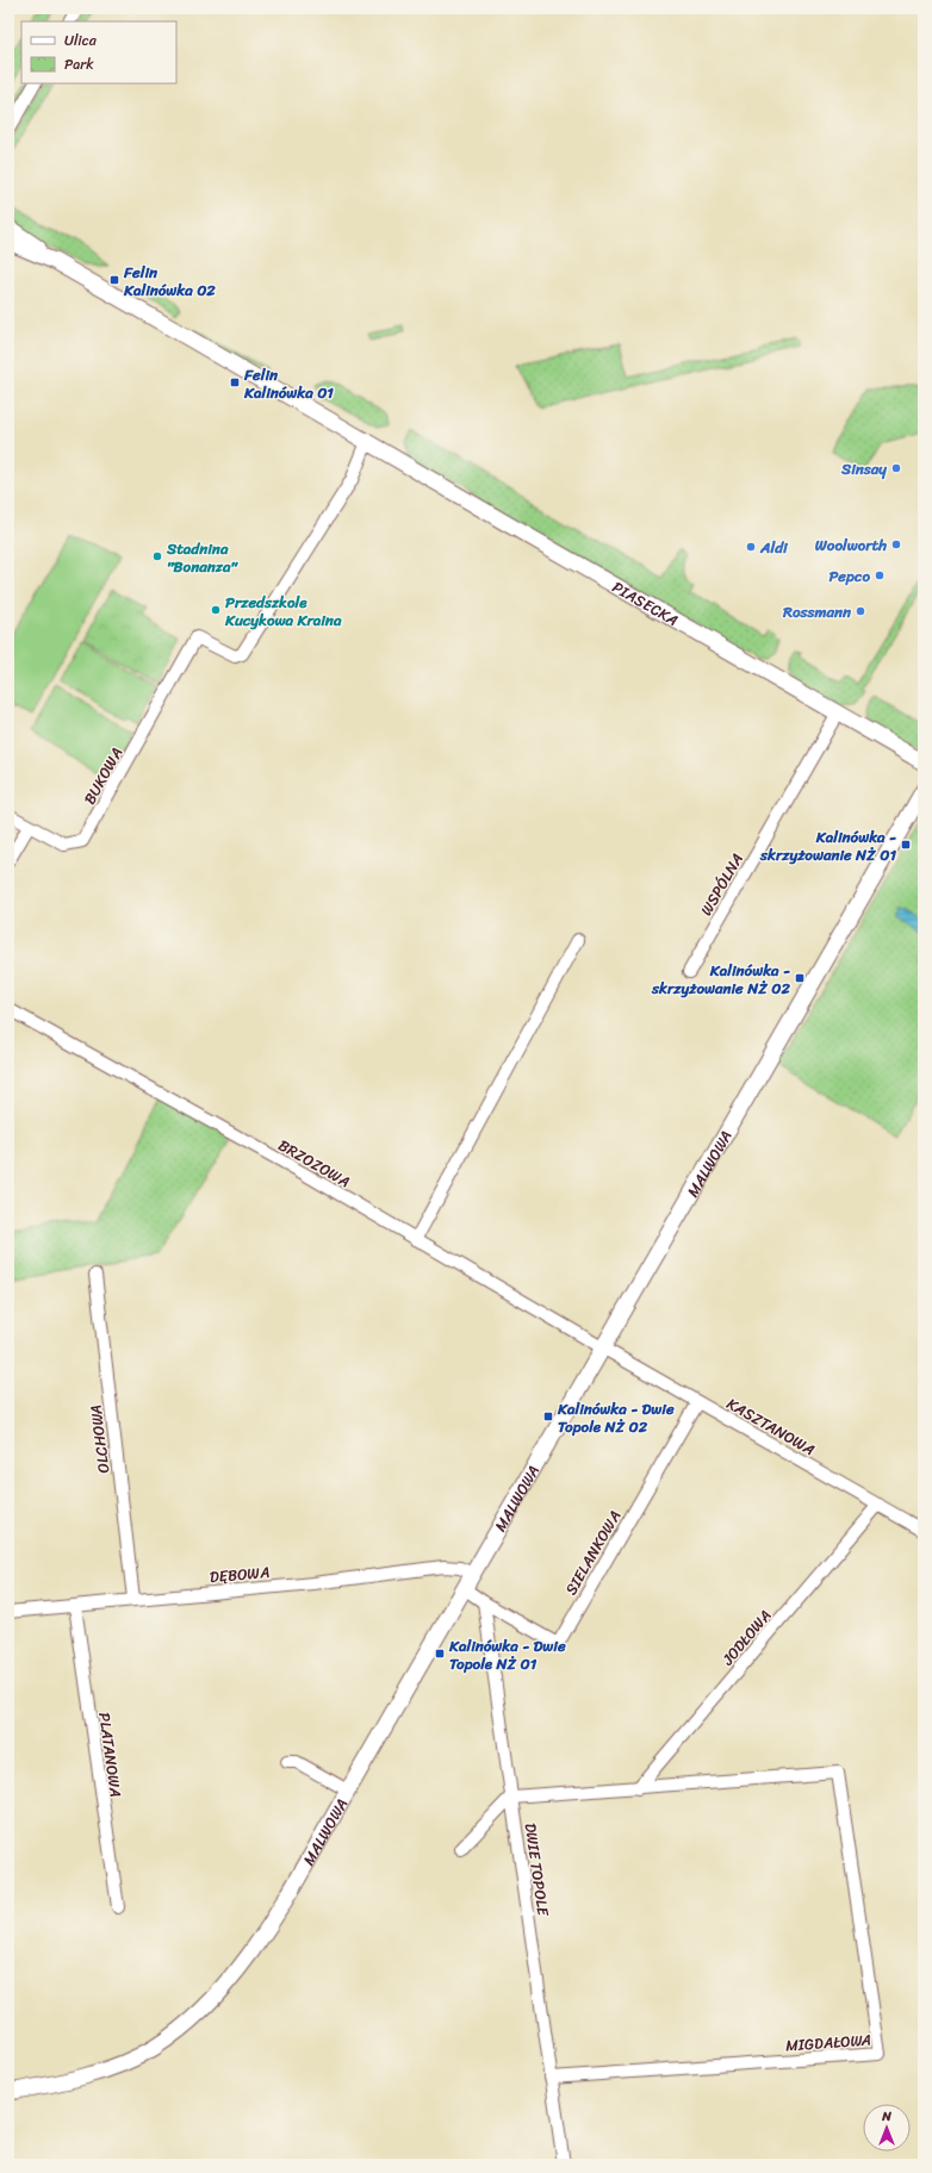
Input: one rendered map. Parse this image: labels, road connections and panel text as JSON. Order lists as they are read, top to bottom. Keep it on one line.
{"streets":{"street":["PIASECKA","BUKOWA","WSPÓLNA","BRZOZOWA","MALWOWA","KASZTANOWA","OLCHOWA","SIELANKOWA","DĘBOWA","JODŁOWA","PLATANOWA","DWIE TOPOLE","MIGDAŁOWA"]},"crossings":[["PIASECKA","BUKOWA"],["PIASECKA","WSPÓLNA"],["BRZOZOWA","MALWOWA"],["BRZOZOWA","KASZTANOWA"],["MALWOWA","KASZTANOWA"],["MALWOWA","DĘBOWA"],["KASZTANOWA","SIELANKOWA"],["KASZTANOWA","JODŁOWA"],["OLCHOWA","DĘBOWA"],["SIELANKOWA","DWIE TOPOLE"],["DĘBOWA","PLATANOWA"],["JODŁOWA","MIGDAŁOWA"],["DWIE TOPOLE","MIGDAŁOWA"]],"places":{"transit":["Felin Kalinówka 02","Felin Kalinówka 01","Kalinówka - skrzyżowanie NŻ 01","Kalinówka - skrzyżowanie NŻ 02","Kalinówka - Dwie Topole NŻ 02","Kalinówka - Dwie Topole NŻ 01"],"other":["Sinsay","Woolworth","Aldi","Stadnina \"Bonanza\"","Pepco","Przedszkole Kucykowa Kraina","Rossmann"]},"legend":["Ulica","Park"],"north":"top"}
